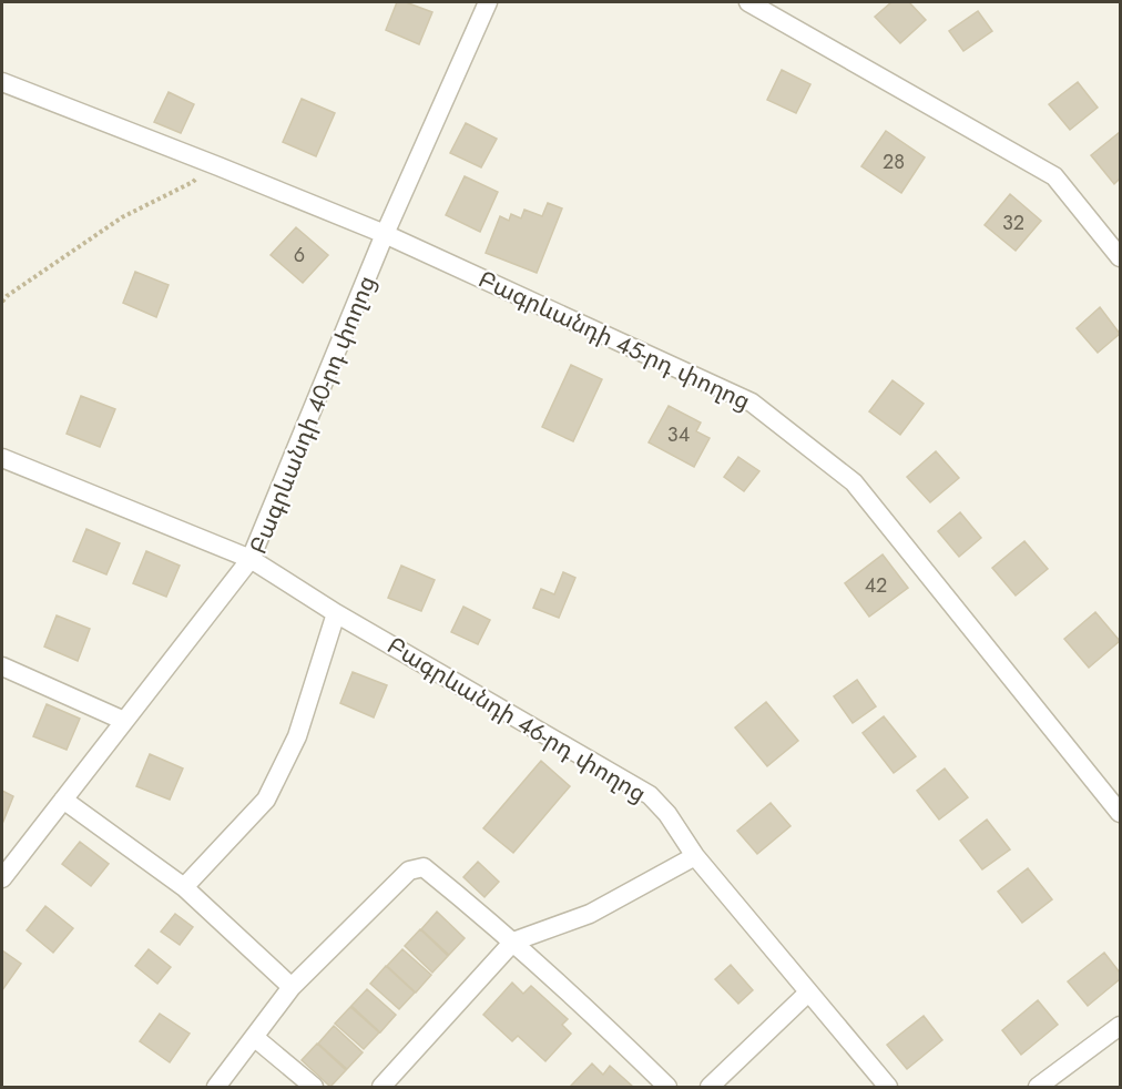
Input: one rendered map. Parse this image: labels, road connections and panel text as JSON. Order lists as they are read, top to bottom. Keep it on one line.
{"streets":{"street":["Բագրևանդի 45-րդ փողոց","Բագրևանդի 40-րդ փողոց","Բագրևանդի 46-րդ փողոց"]},"crossings":[["Բագրևանդի 45-րդ փողոց","Բագրևանդի 40-րդ փողոց"],["Բագրևանդի 40-րդ փողոց","Բագրևանդի 46-րդ փողոց"]],"house_numbers":["28","32","6","34","42"]}
